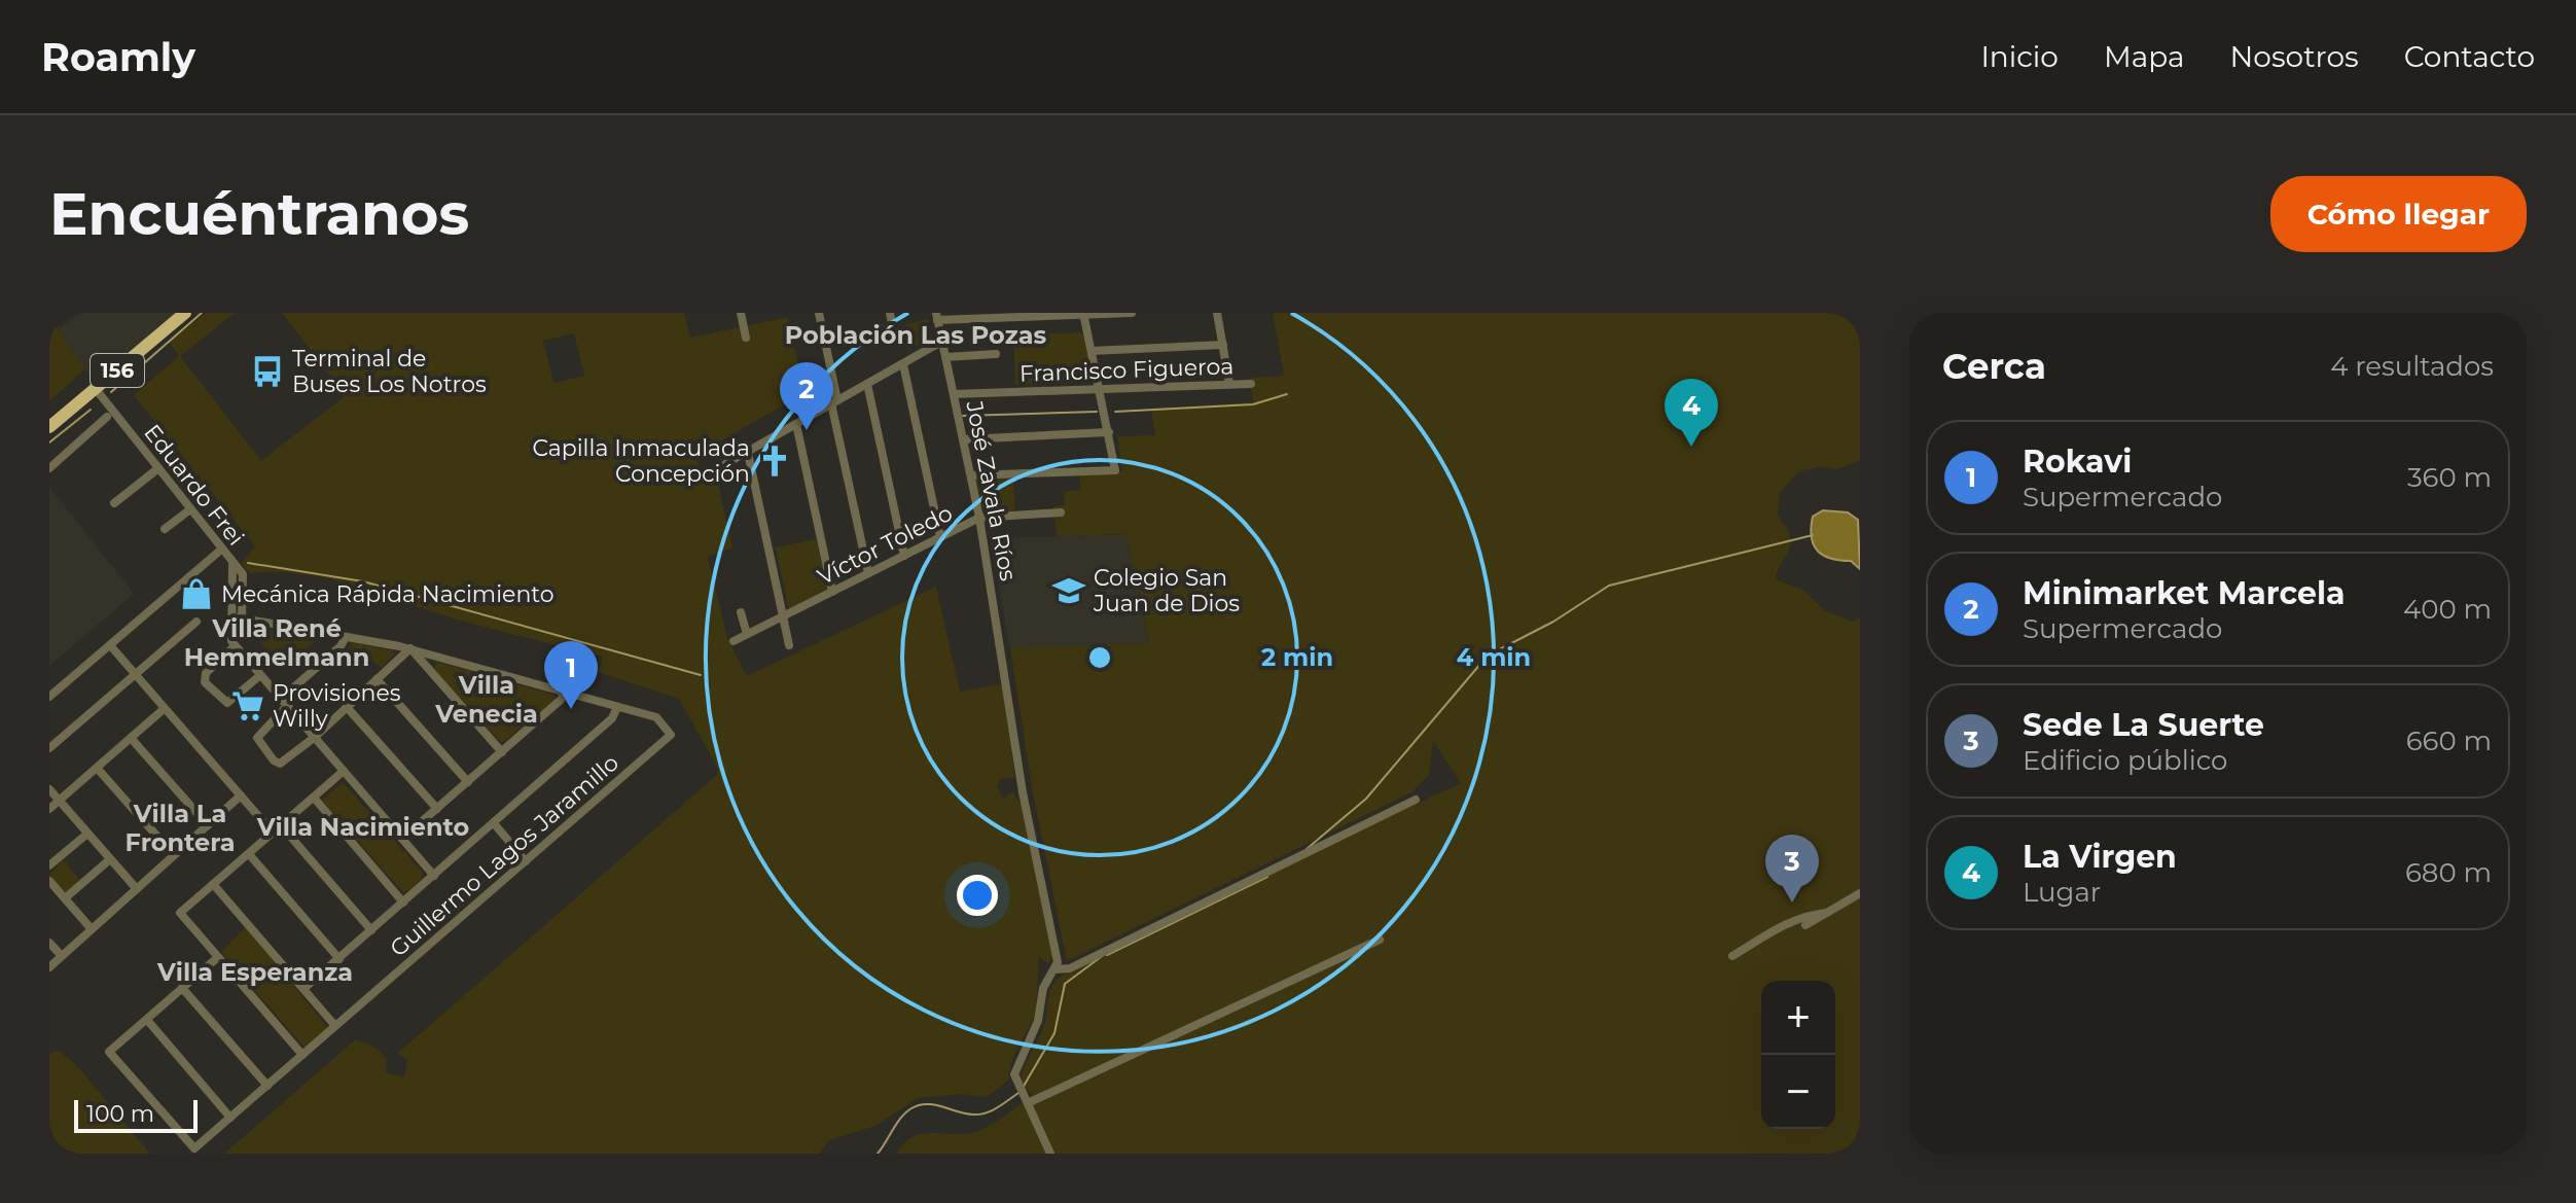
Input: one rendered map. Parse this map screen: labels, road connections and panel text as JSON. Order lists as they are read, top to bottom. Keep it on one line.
{"streets":{"highway":["156"],"street":["Francisco Figueroa","Eduardo Frei","José Zavala Ríos","Víctor Toledo","Guillermo Lagos Jaramillo"]},"crossings":[["Francisco Figueroa","José Zavala Ríos"],["156","Eduardo Frei"],["José Zavala Ríos","Víctor Toledo"]],"districts":["Población Las Pozas","Villa René Hemmelmann","Villa Venecia","Villa La Frontera","Villa Nacimiento","Villa Esperanza"],"places":{"bus stop":["Terminal de Buses Los Notros"],"church":["Capilla Inmaculada Concepción"],"school or university":["Colegio San Juan de Dios"],"shop":["Mecánica Rápida Nacimiento"],"supermarket":["Provisiones Willy"]},"scale_bar":"100 m","page":{"header":"Roamly","nav":["Inicio","Mapa","Nosotros","Contacto"],"buttons":"Cómo llegar","title":"Encuéntranos","heading":["Cerca","4 resultados"],"pins":["2","4","1","3"],"list":[{"mark":"1","name":"Rokavi","note":"Supermercado","value":"360 m"},{"mark":"2","name":"Minimarket Marcela","note":"Supermercado","value":"400 m"},{"mark":"3","name":"Sede La Suerte","note":"Edificio público","value":"660 m"},{"mark":"4","name":"La Virgen","note":"Lugar","value":"680 m"}],"map_buttons":["+","−"],"scale":"100 m"},"rings":["2 min","4 min"]}
